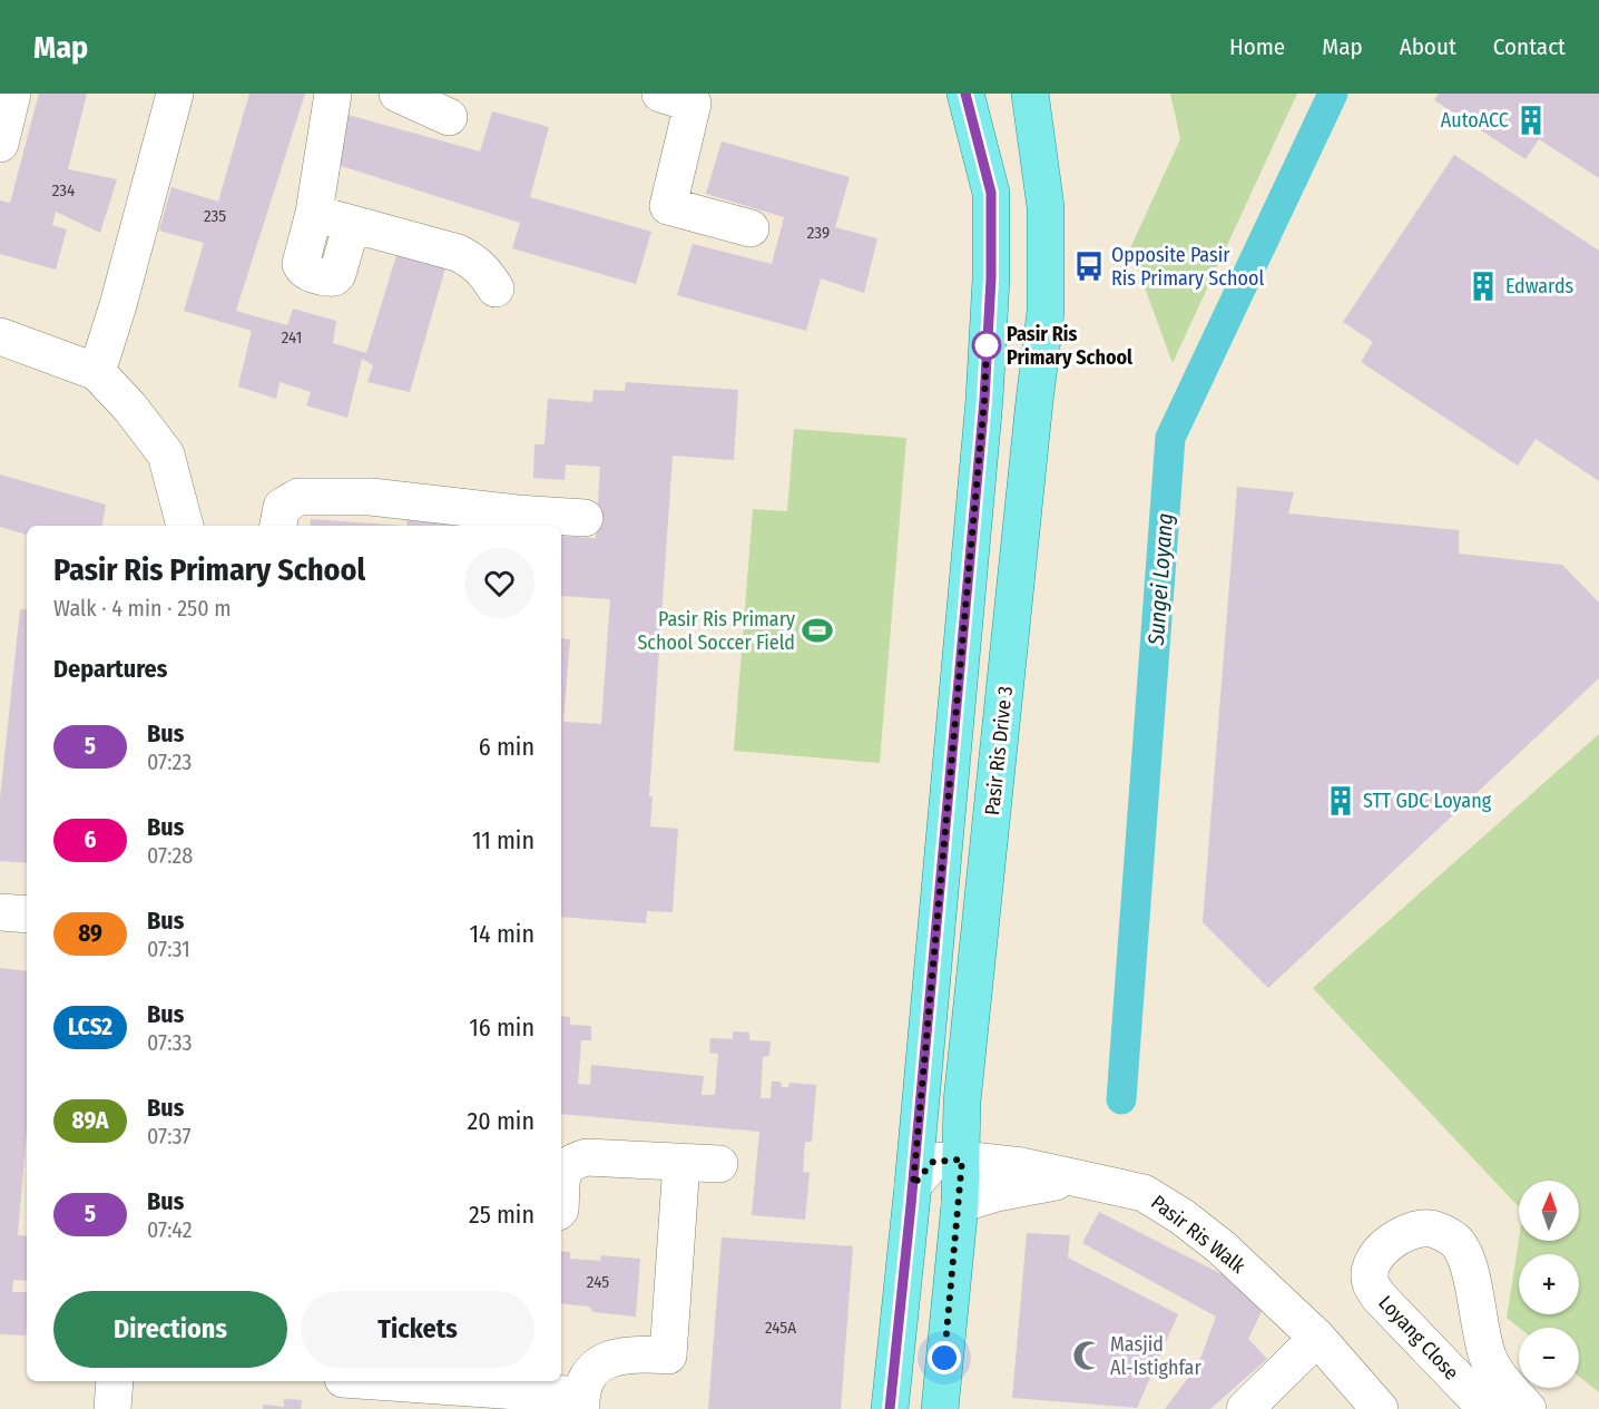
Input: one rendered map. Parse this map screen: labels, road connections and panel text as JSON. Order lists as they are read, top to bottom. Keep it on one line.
{"streets":{"main road":["Pasir Ris Drive 3"],"street":["Pasir Ris Walk","Loyang Close"]},"crossings":[["Pasir Ris Drive 3","Pasir Ris Walk"]],"water":["Sungei Loyang"],"places":{"building":["AutoACC","Edwards","STT GDC Loyang"],"bus stop":["Opposite Pasir Ris Primary School"],"other":["Pasir Ris Primary School"],"sports":["Pasir Ris Primary School Soccer Field"],"mosque":["Masjid Al-Istighfar"]},"lines":["bus line 5"],"house_numbers":["234","235","239","241","245","245A"],"north":"top","page":{"header":"Map","nav":["Home","Map","About","Contact"],"heading":[["Pasir Ris Primary School","Walk · 4 min · 250 m"],"Departures"],"list":[{"mark":"5","name":"Bus","note":"07:23","value":"6 min"},{"mark":"6","name":"Bus","note":"07:28","value":"11 min"},{"mark":"89","name":"Bus","note":"07:31","value":"14 min"},{"mark":"LCS2","name":"Bus","note":"07:33","value":"16 min"},{"mark":"89A","name":"Bus","note":"07:37","value":"20 min"},{"mark":"5","name":"Bus","note":"07:42","value":"25 min"}],"map_buttons":["+","−"],"buttons":["Directions","Tickets"]}}
